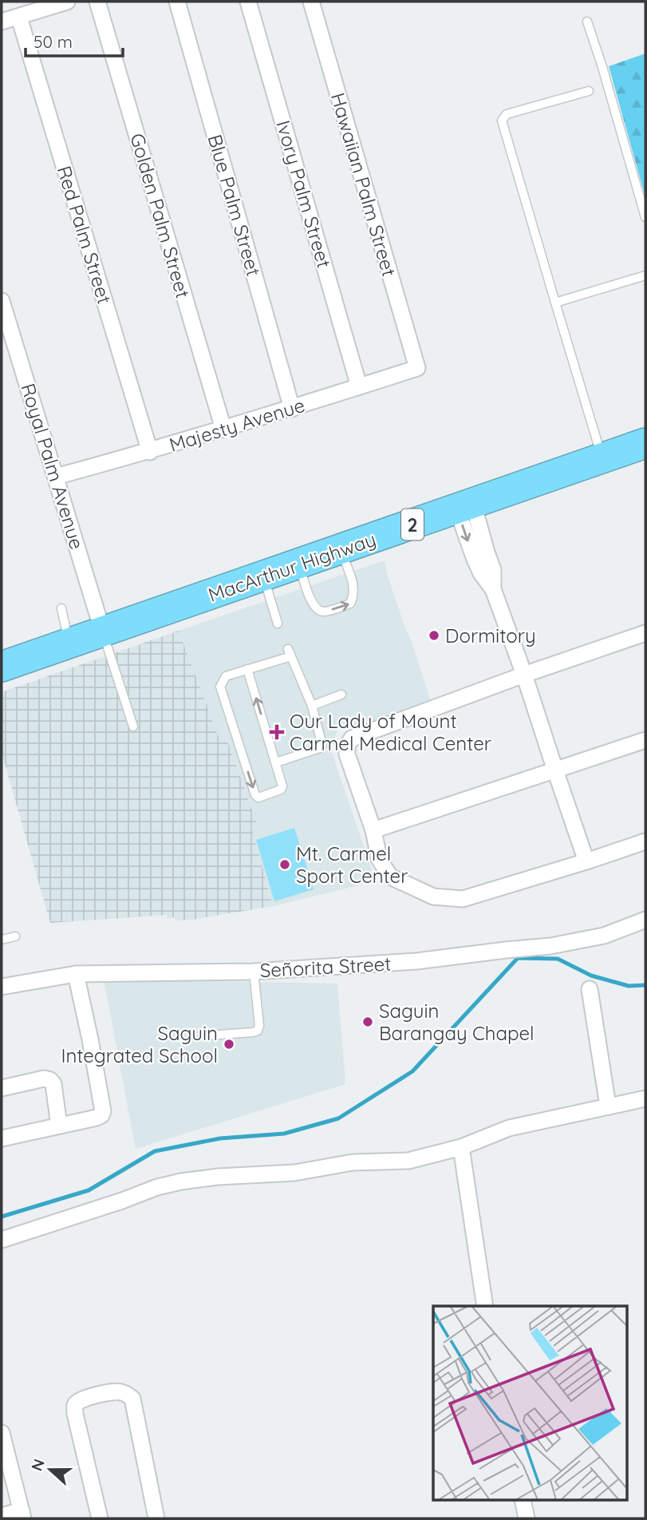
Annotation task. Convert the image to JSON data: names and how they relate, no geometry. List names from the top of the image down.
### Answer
{
  "streets": {
    "highway": ["2", "MacArthur Highway"],
    "street": [
      "Hawaiian Palm Street",
      "Ivory Palm Street",
      "Blue Palm Street",
      "Golden Palm Street",
      "Red Palm Street",
      "Majesty Avenue",
      "Royal Palm Avenue",
      "Señorita Street"
    ]
  },
  "crossings": [
    ["Hawaiian Palm Street", "Majesty Avenue"],
    ["Ivory Palm Street", "Majesty Avenue"],
    ["Blue Palm Street", "Majesty Avenue"],
    ["Golden Palm Street", "Majesty Avenue"],
    ["Red Palm Street", "Majesty Avenue"],
    ["Majesty Avenue", "Royal Palm Avenue"],
    ["Royal Palm Avenue", "MacArthur Highway"]
  ],
  "places": {
    "other": [
      "Dormitory",
      "Mt. Carmel Sport Center",
      "Saguin Barangay Chapel",
      "Saguin Integrated School"
    ],
    "health": ["Our Lady of Mount Carmel Medical Center"]
  },
  "scale_bar": "50 m",
  "north": "left"
}
